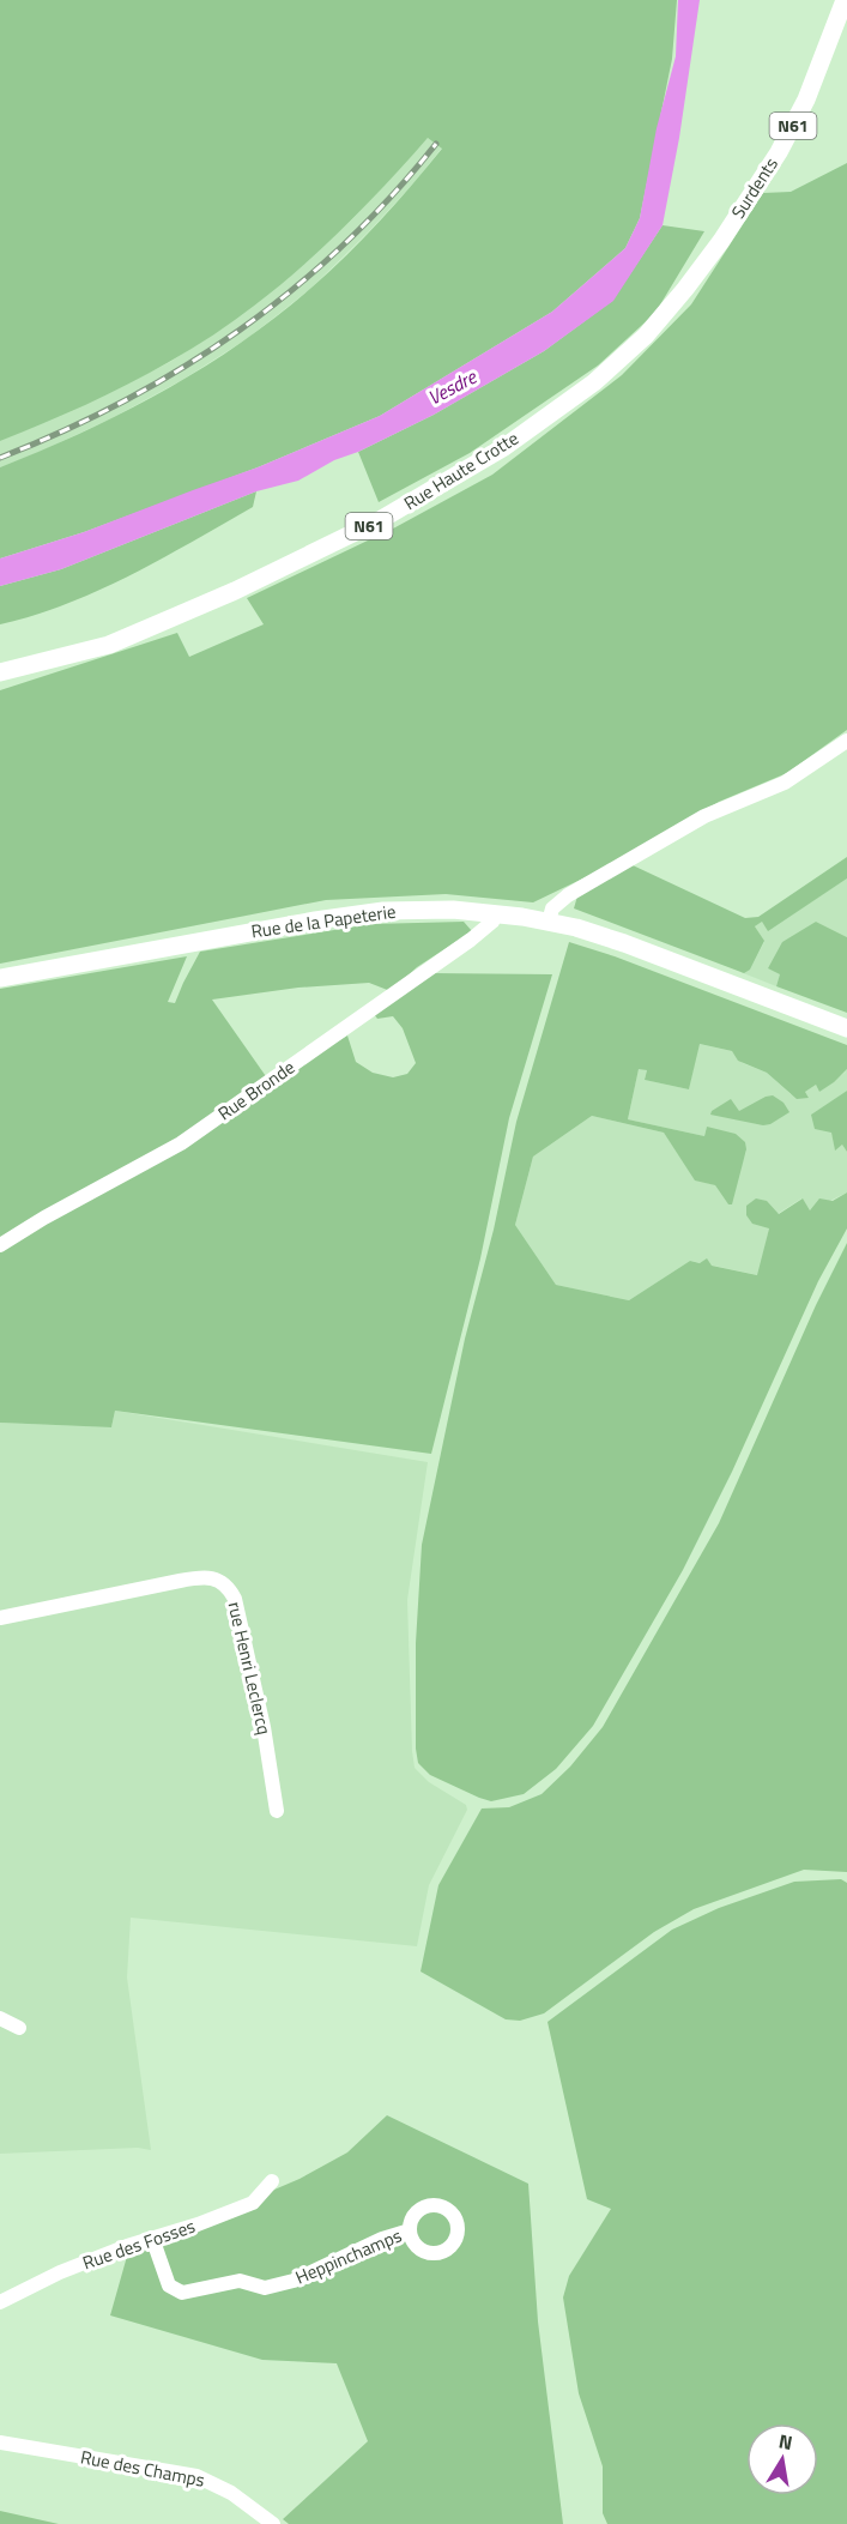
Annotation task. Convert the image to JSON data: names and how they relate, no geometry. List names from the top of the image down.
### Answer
{
  "streets": {
    "main road": [
      "N61",
      "Surdents",
      "Rue Haute Crotte",
      "Rue de la Papeterie"
    ],
    "street": [
      "Rue Bronde",
      "rue Henri Leclercq",
      "Rue des Fosses",
      "Heppinchamps",
      "Rue des Champs"
    ]
  },
  "crossings": [
    ["Surdents", "Rue Haute Crotte"],
    ["Rue de la Papeterie", "Rue Bronde"],
    ["Rue des Fosses", "Heppinchamps"]
  ],
  "water": ["Vesdre"],
  "north": "top"
}
